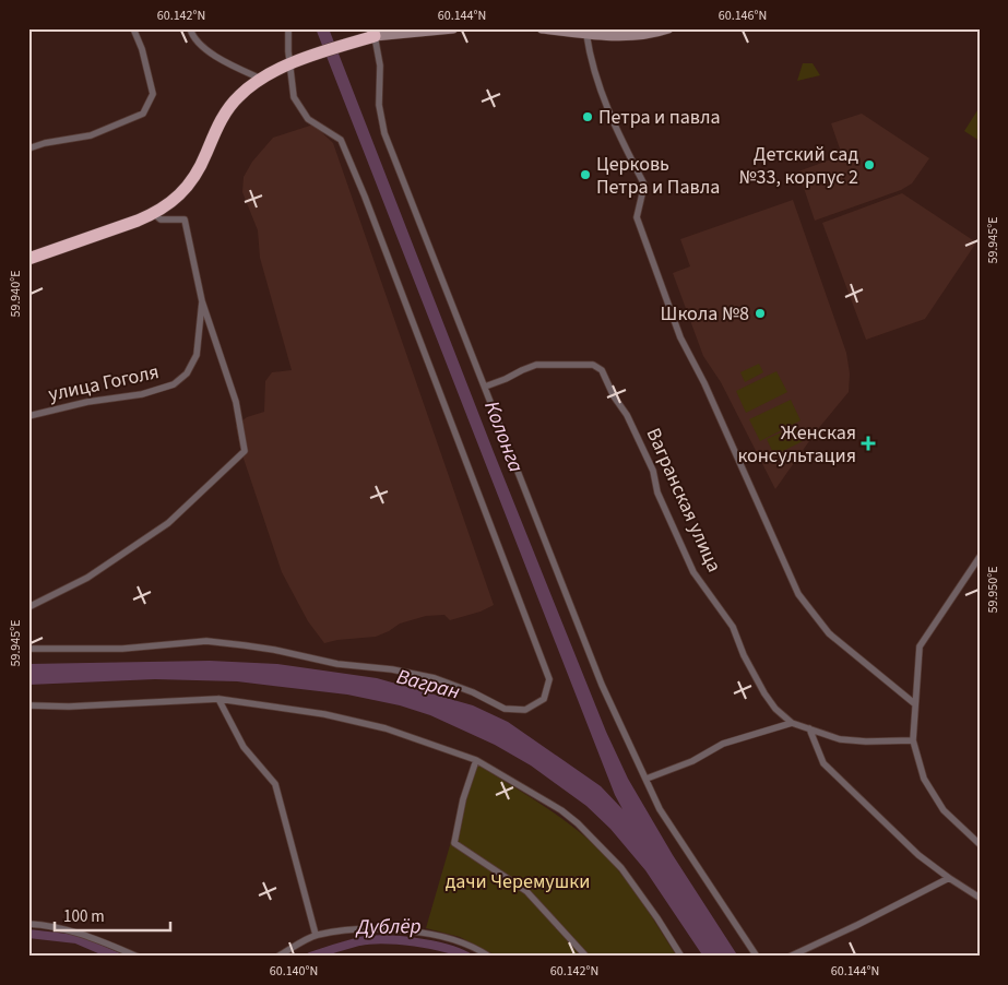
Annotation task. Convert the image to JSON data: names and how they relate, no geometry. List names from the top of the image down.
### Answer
{
  "streets": {
    "street": ["улица Гоголя", "Вагранская улица"]
  },
  "water": ["Колонга", "Вагран", "Дублёр"],
  "parks": ["дачи Черемушки"],
  "places": {
    "other": [
      "Петра и павла",
      "Детский сад №33, корпус 2",
      "Церковь Петра и Павла",
      "Школа №8"
    ],
    "health": ["Женская консультация"]
  },
  "scale_bar": "100 m",
  "coordinates": [
    "60.142°N",
    "60.144°N",
    "60.146°N",
    "59.945°E",
    "59.940°E",
    "59.950°E",
    "60.140°N"
  ]
}
